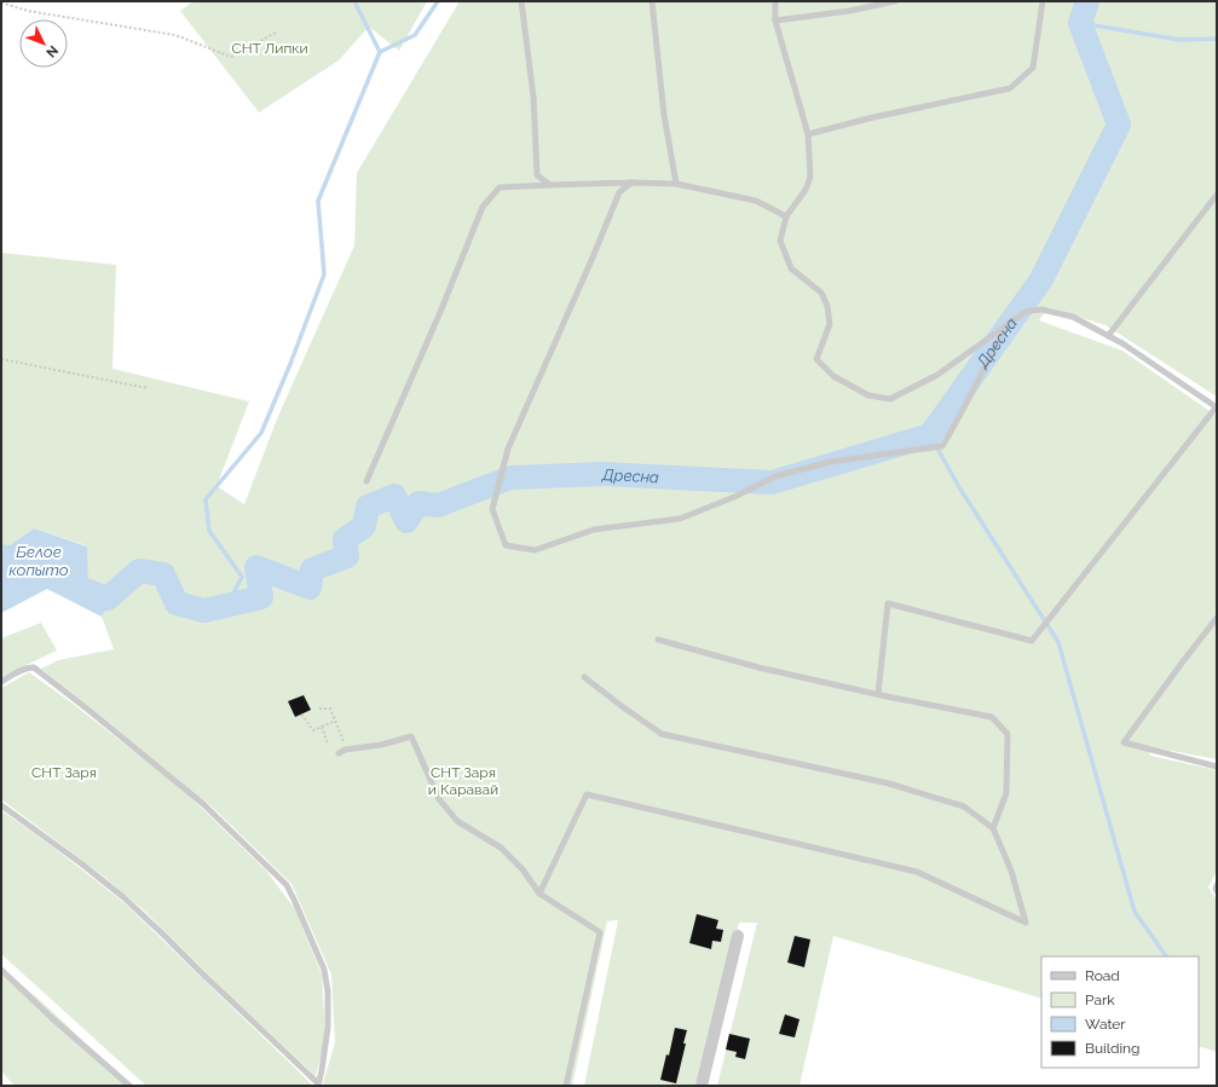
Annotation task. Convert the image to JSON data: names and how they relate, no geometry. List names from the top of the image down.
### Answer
{
  "water": ["Дресна", "Белое копыто"],
  "parks": ["СНТ Липки", "СНТ Заря", "СНТ Заря и Каравай"],
  "legend": [
    "Road",
    "Park",
    "Water",
    "Building"
  ],
  "north": "bottom right"
}
